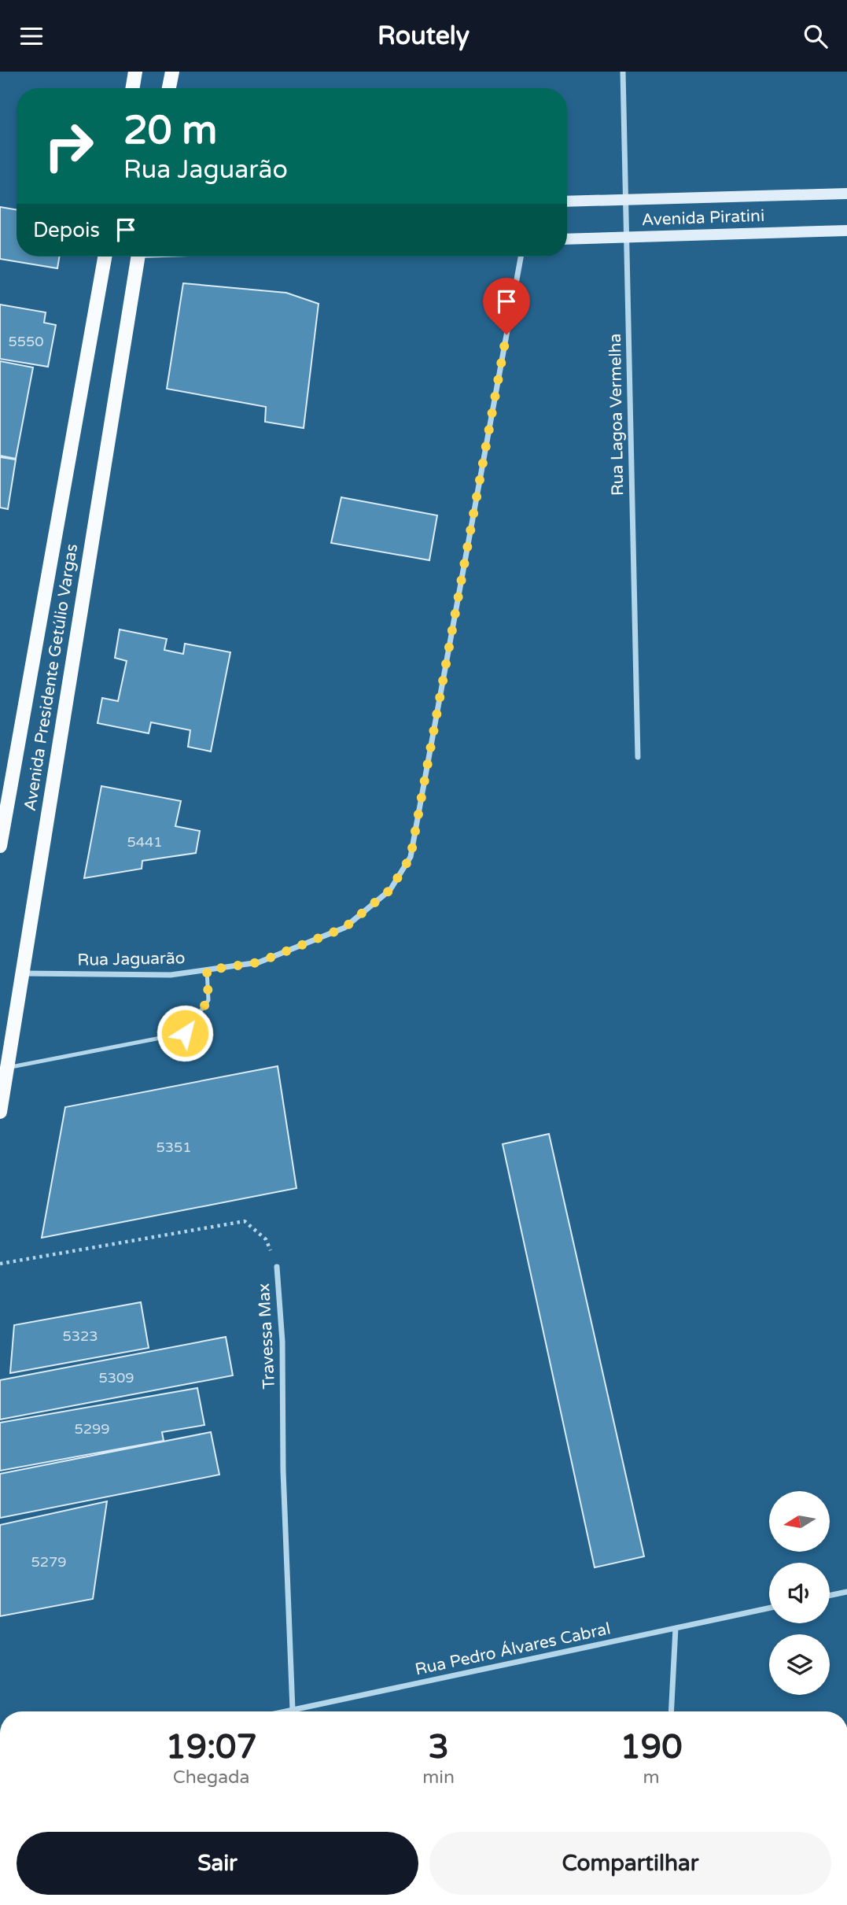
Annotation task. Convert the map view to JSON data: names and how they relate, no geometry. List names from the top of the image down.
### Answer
{
  "streets": {
    "main road": ["Avenida Piratini", "Avenida Presidente Getúlio Vargas"],
    "street": [
      "Rua Lagoa Vermelha",
      "Rua Jaguarão",
      "Travessa Max",
      "Rua Pedro Álvares Cabral"
    ]
  },
  "crossings": [
    ["Avenida Piratini", "Rua Lagoa Vermelha"],
    ["Avenida Presidente Getúlio Vargas", "Rua Jaguarão"],
    ["Travessa Max", "Rua Pedro Álvares Cabral"]
  ],
  "house_numbers": [
    "5550",
    "5441",
    "5351",
    "5323",
    "5309",
    "5299",
    "5279"
  ],
  "north": "left",
  "page": {
    "header": "Routely",
    "turn": ["20 m", "Rua Jaguarão"],
    "then": "Depois",
    "eta": [
      "19:07",
      "Chegada",
      "3",
      "min",
      "190",
      "m"
    ],
    "buttons": ["Sair", "Compartilhar"]
  }
}
